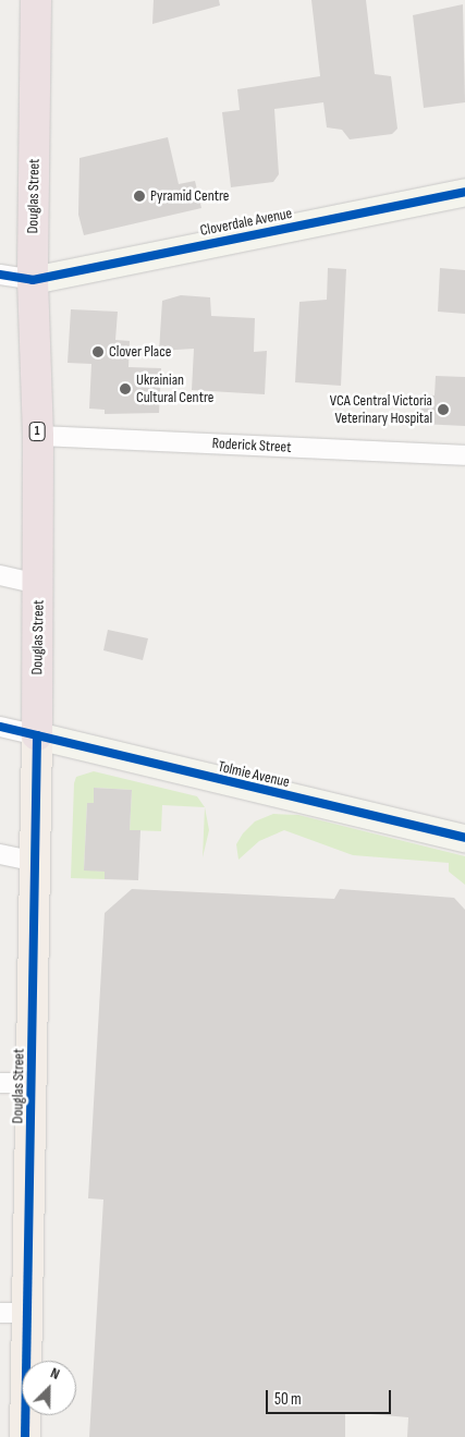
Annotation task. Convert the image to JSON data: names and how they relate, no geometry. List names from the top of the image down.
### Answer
{
  "streets": {
    "highway": ["Douglas Street", "1"],
    "main road": ["Cloverdale Avenue", "Tolmie Avenue"],
    "street": ["Roderick Street"]
  },
  "crossings": [
    ["Douglas Street", "Cloverdale Avenue"],
    ["Douglas Street", "Roderick Street"],
    ["Douglas Street", "Tolmie Avenue"]
  ],
  "places": [
    "Pyramid Centre",
    "Clover Place",
    "Ukrainian Cultural Centre",
    "VCA Central Victoria Veterinary Hospital"
  ],
  "scale_bar": "50 m",
  "north": "top right"
}
